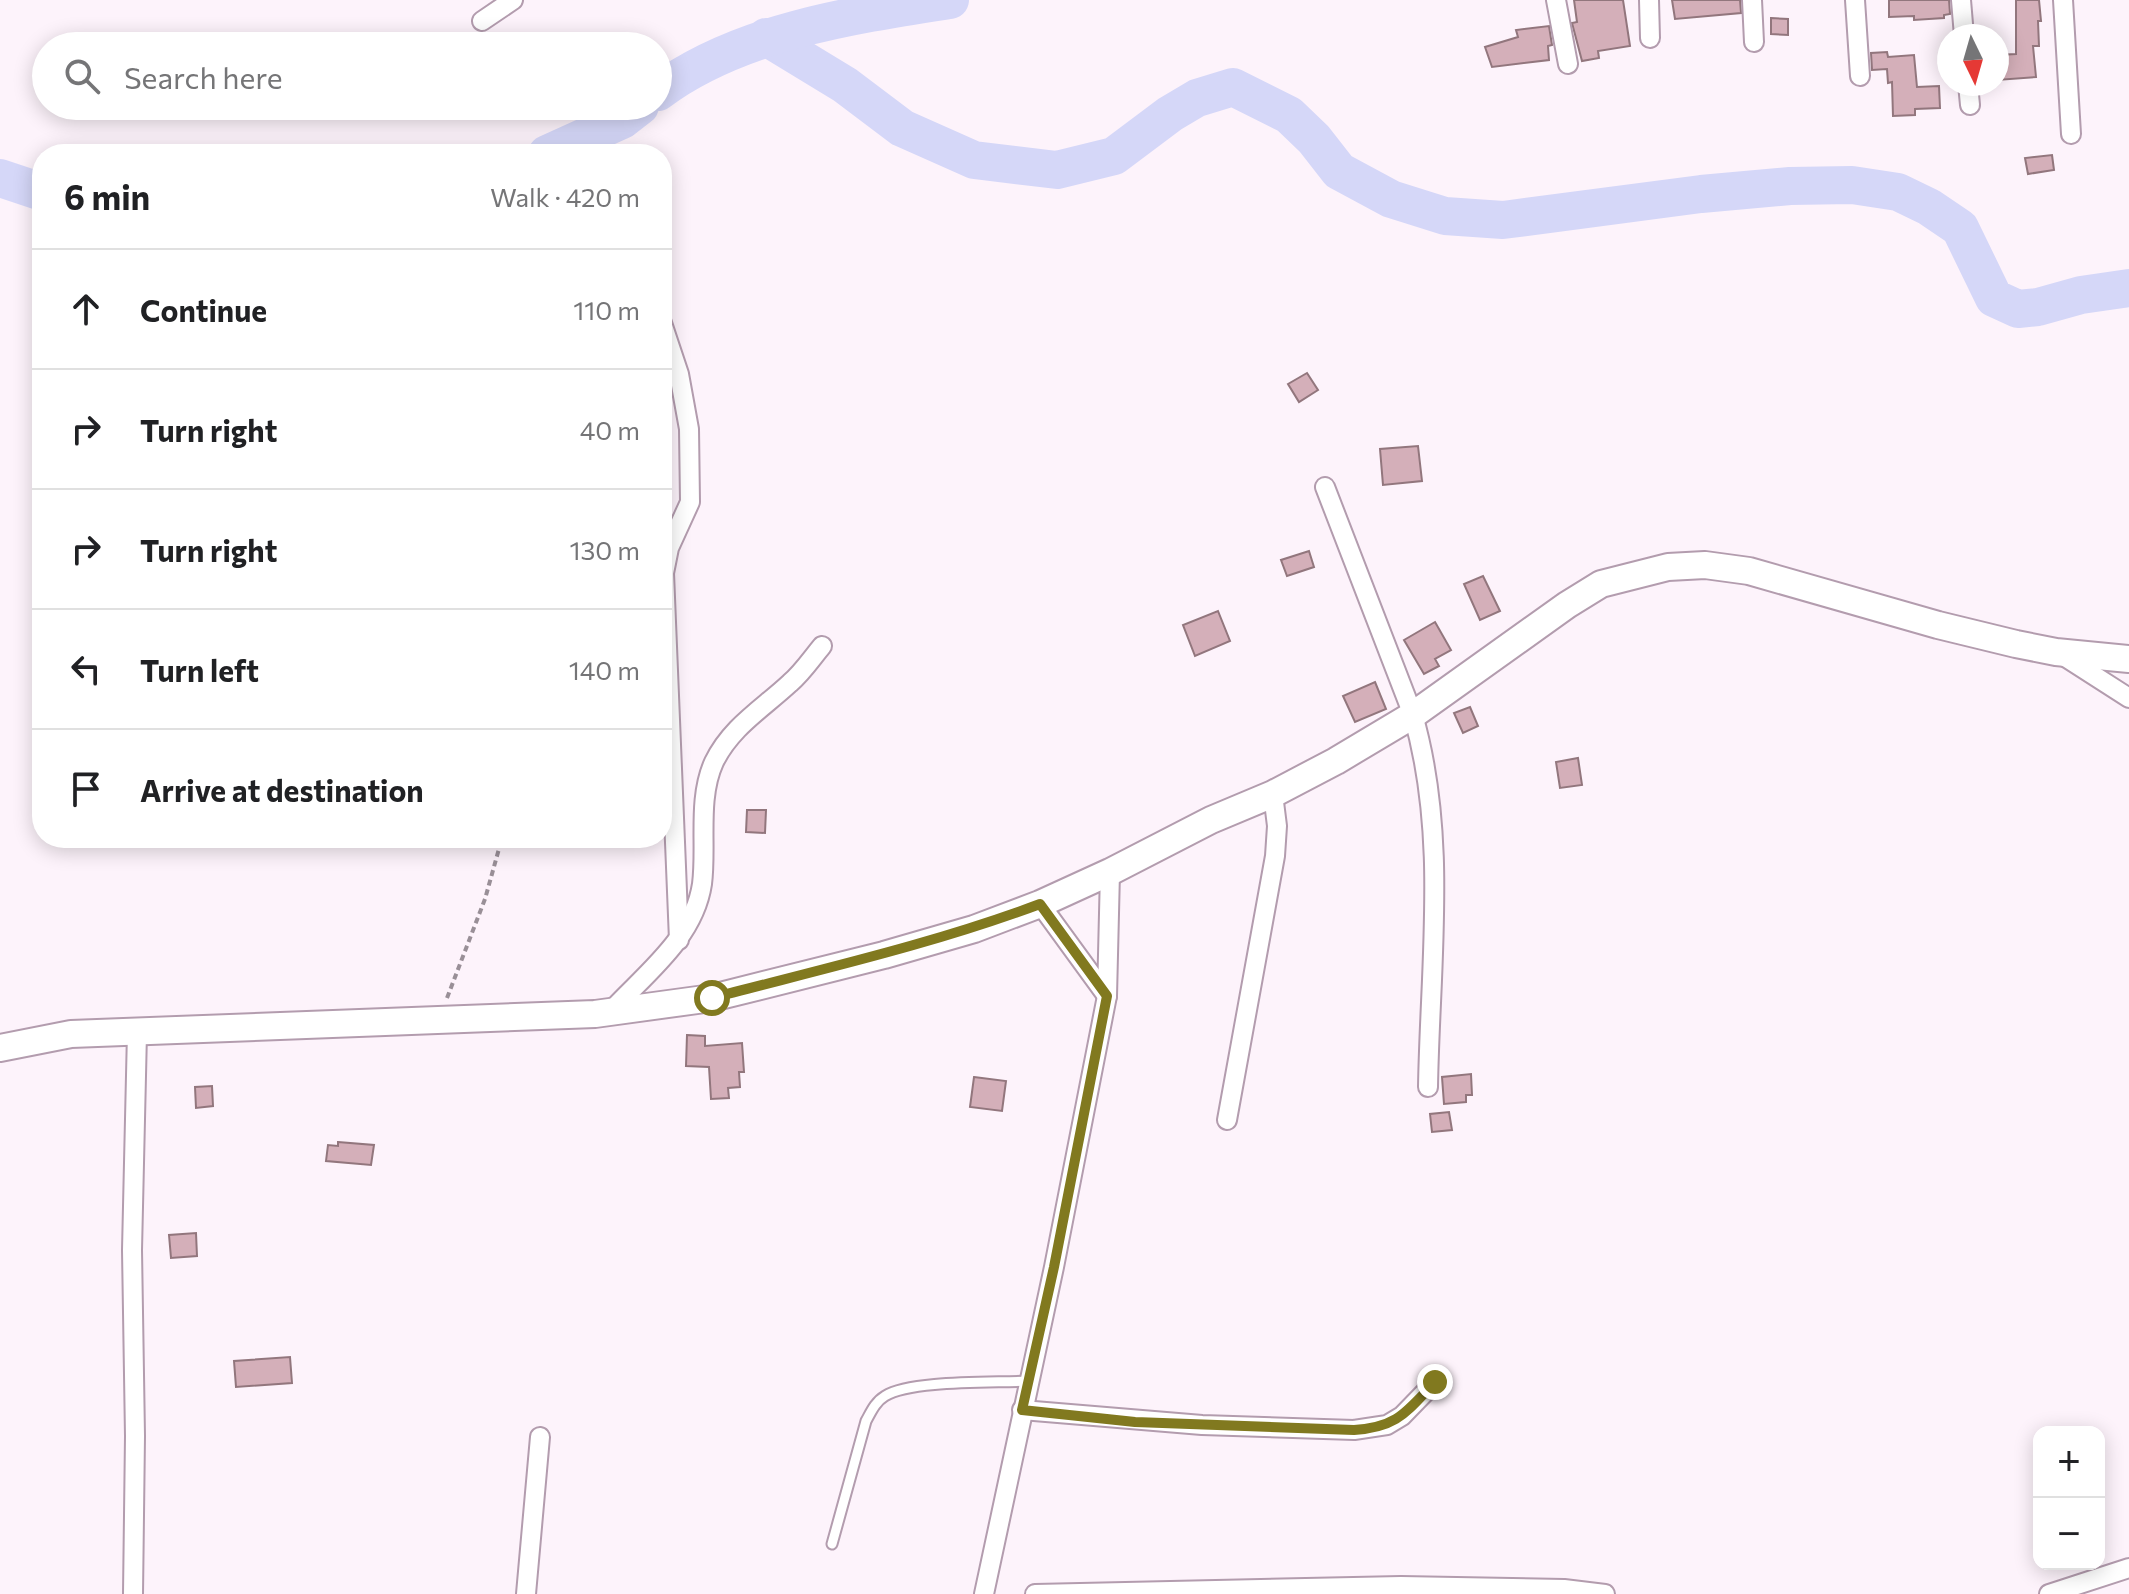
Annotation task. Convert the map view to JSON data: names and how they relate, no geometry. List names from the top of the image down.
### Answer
{
  "north": "bottom",
  "page": {
    "search": "Search here",
    "heading": ["6 min", "Walk · 420 m"],
    "list": [
      ["Continue", "110 m"],
      ["Turn right", "40 m"],
      ["Turn right", "130 m"],
      ["Turn left", "140 m"],
      "Arrive at destination"
    ],
    "map_buttons": ["+", "−"]
  }
}
